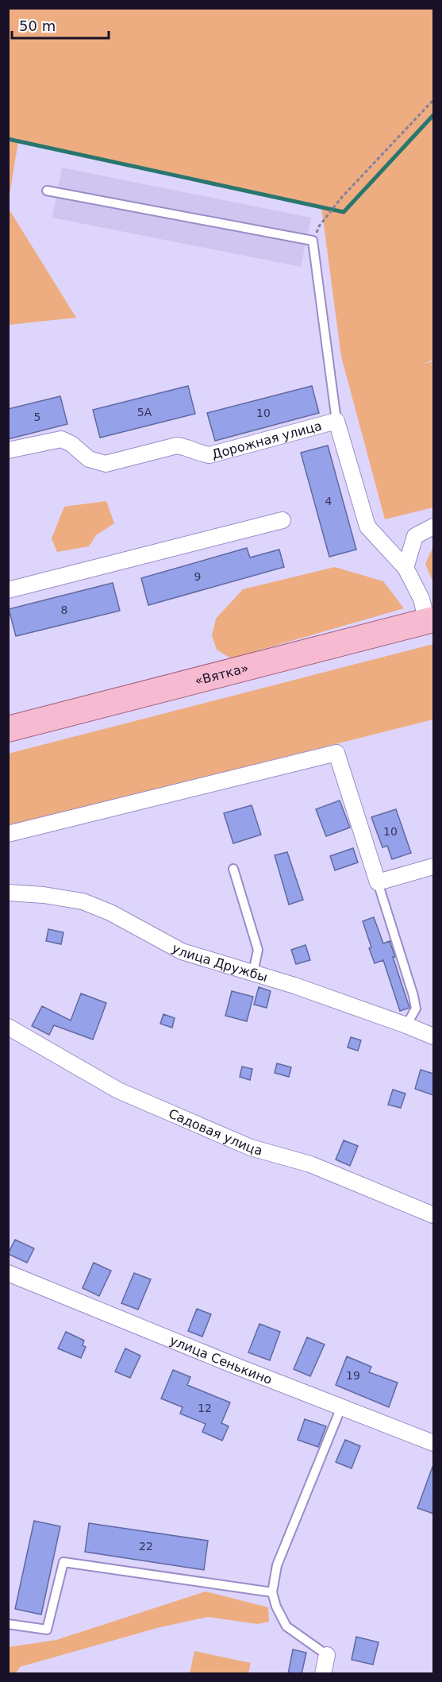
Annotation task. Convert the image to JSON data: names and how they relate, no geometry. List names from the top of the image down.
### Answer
{
  "streets": {
    "main road": ["«Вятка»"],
    "street": [
      "Дорожная улица",
      "улица Дружбы",
      "Садовая улица",
      "улица Сенькино"
    ]
  },
  "house_numbers": [
    "5А",
    "10",
    "5",
    "4",
    "9",
    "8",
    "10",
    "19",
    "12",
    "22"
  ],
  "scale_bar": "50 m"
}
